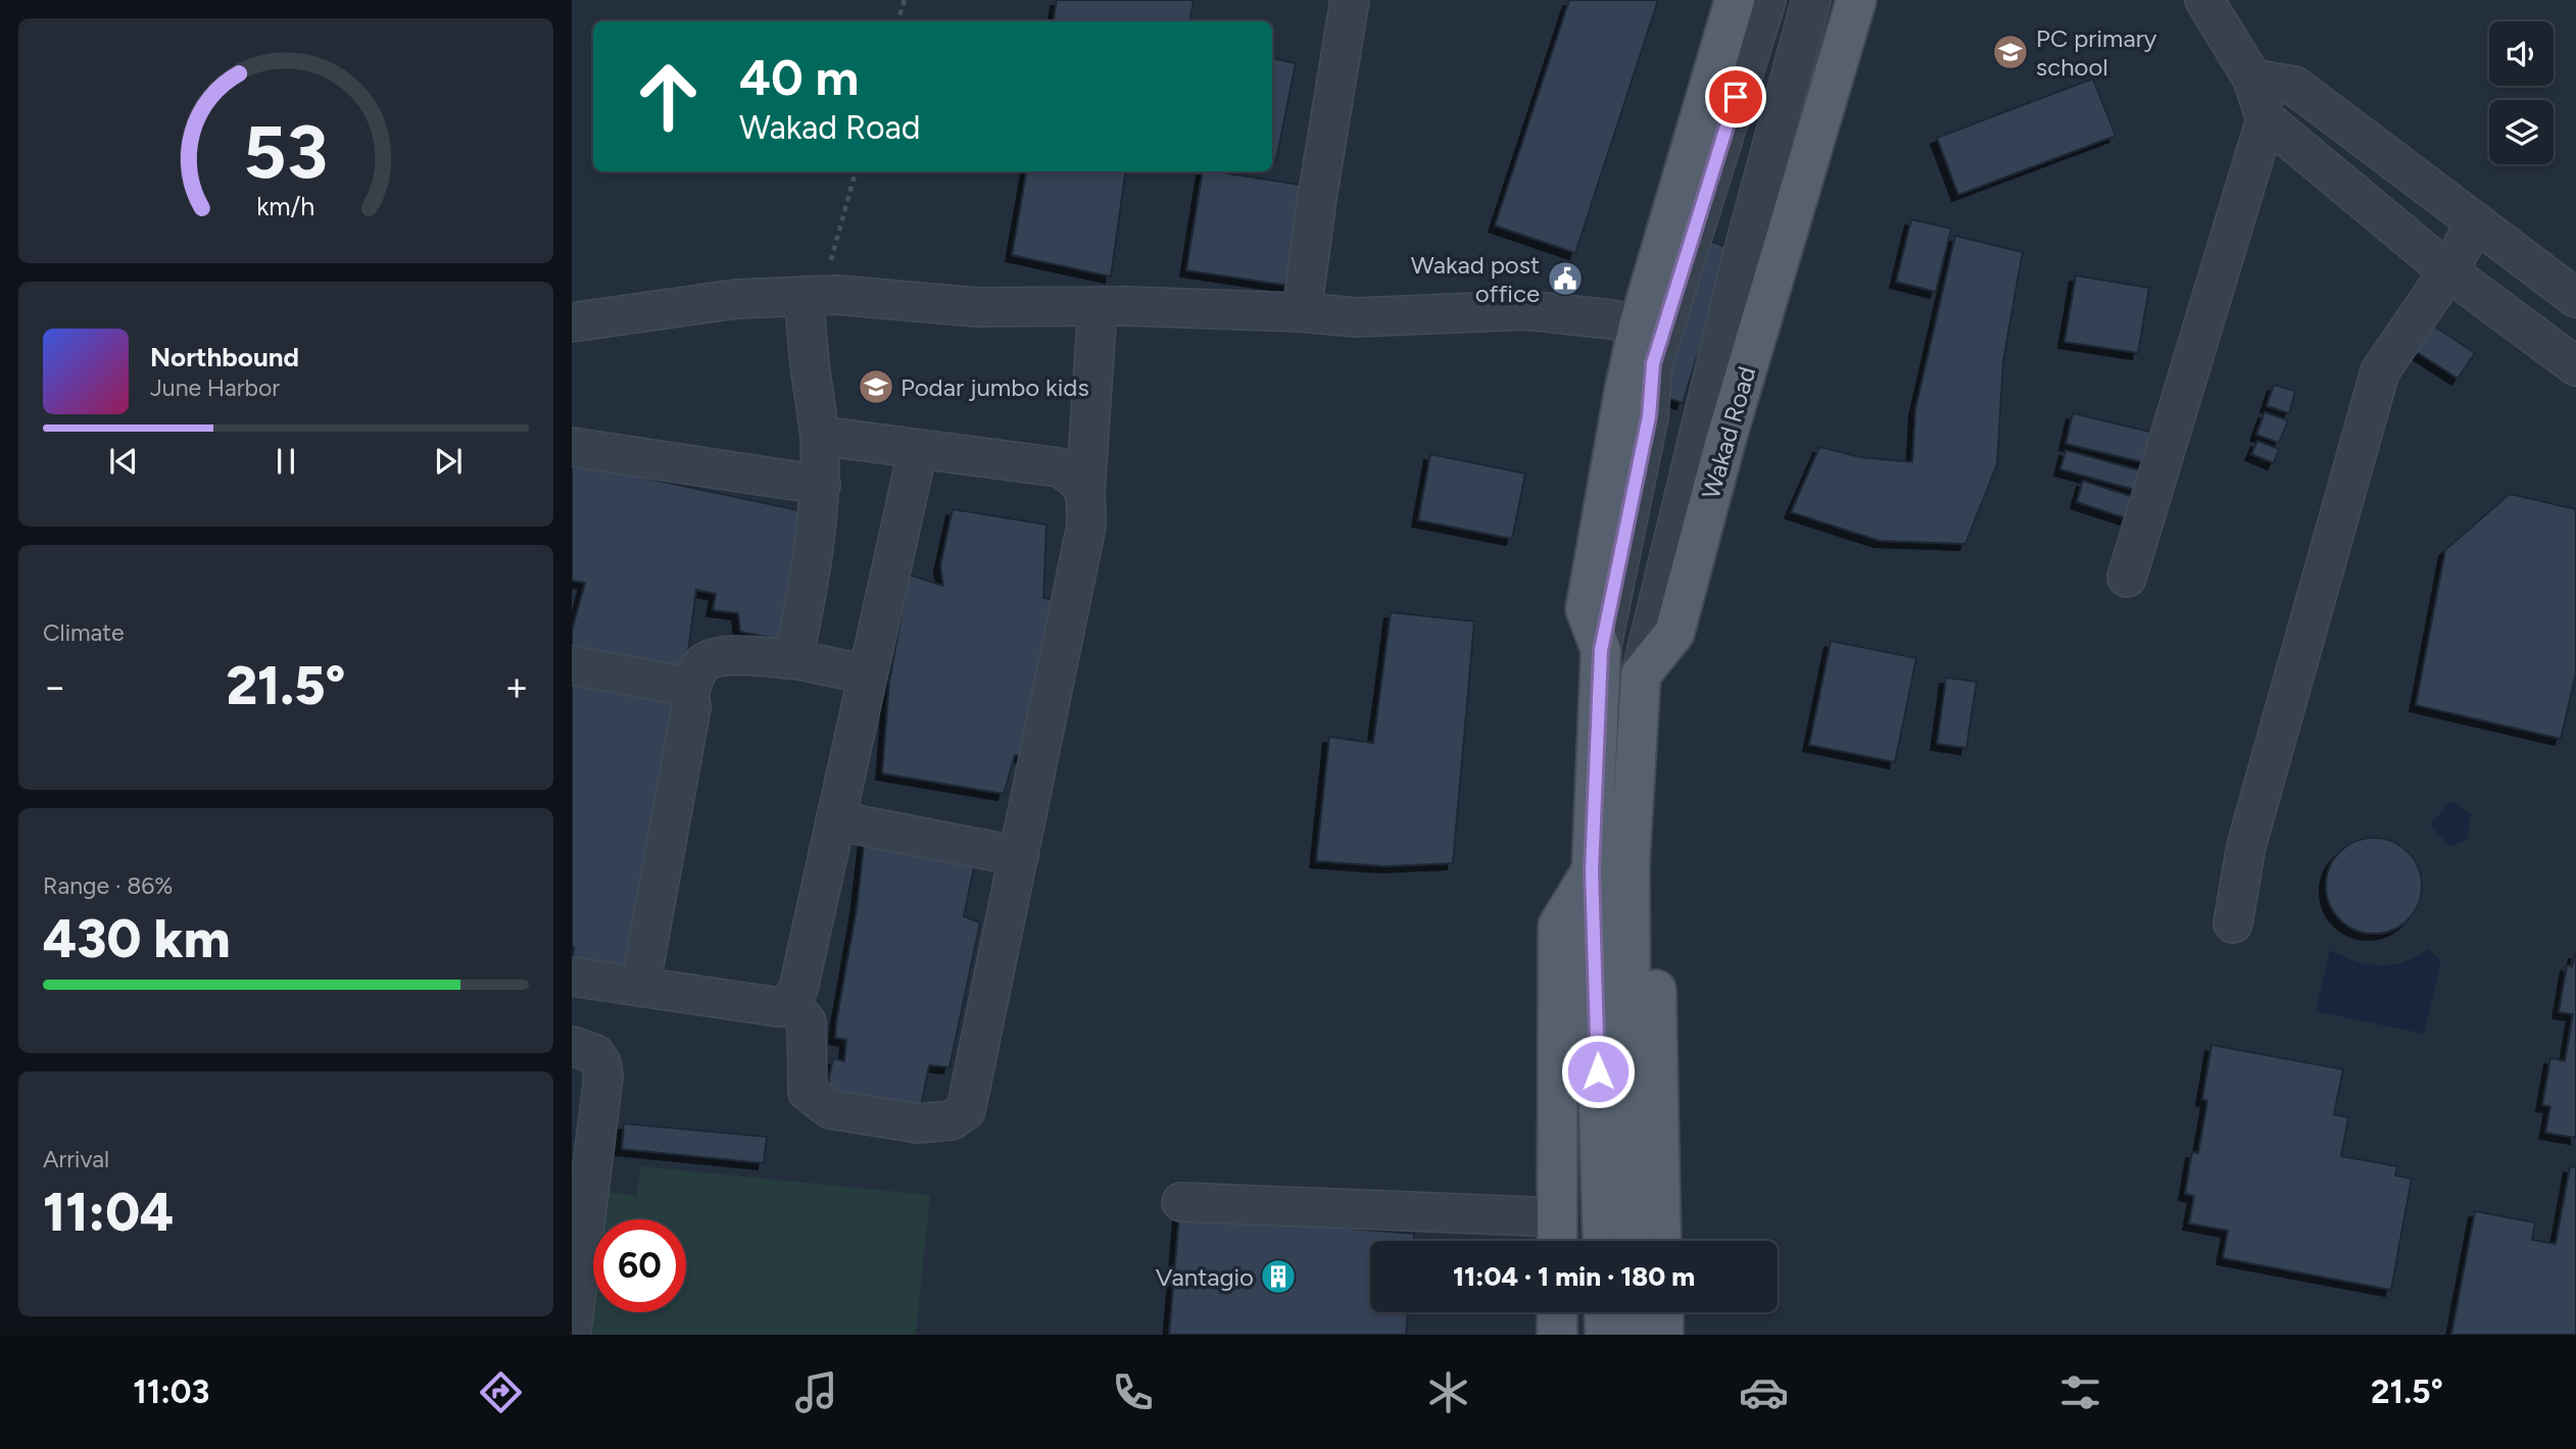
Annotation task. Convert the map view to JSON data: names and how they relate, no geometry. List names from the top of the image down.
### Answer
{
  "streets": {
    "main road": ["Wakad Road"]
  },
  "places": {
    "school or university": ["PC primary school", "Podar jumbo kids"],
    "public building": ["Wakad post office"],
    "building": ["Vantagio"]
  },
  "page": {
    "turn": ["40 m", "Wakad Road"],
    "song": ["Northbound", "June Harbor"],
    "tile": [
      "Climate",
      ["Range · 86%", "430 km"],
      ["Arrival", "11:04"]
    ],
    "heat": ["−", "21.5°", "+"],
    "limit": "60",
    "trip": "11:04 · 1 min · 180 m",
    "tabs": ["11:03", "21.5°"],
    "gauge": ["53", "km/h"]
  }
}
